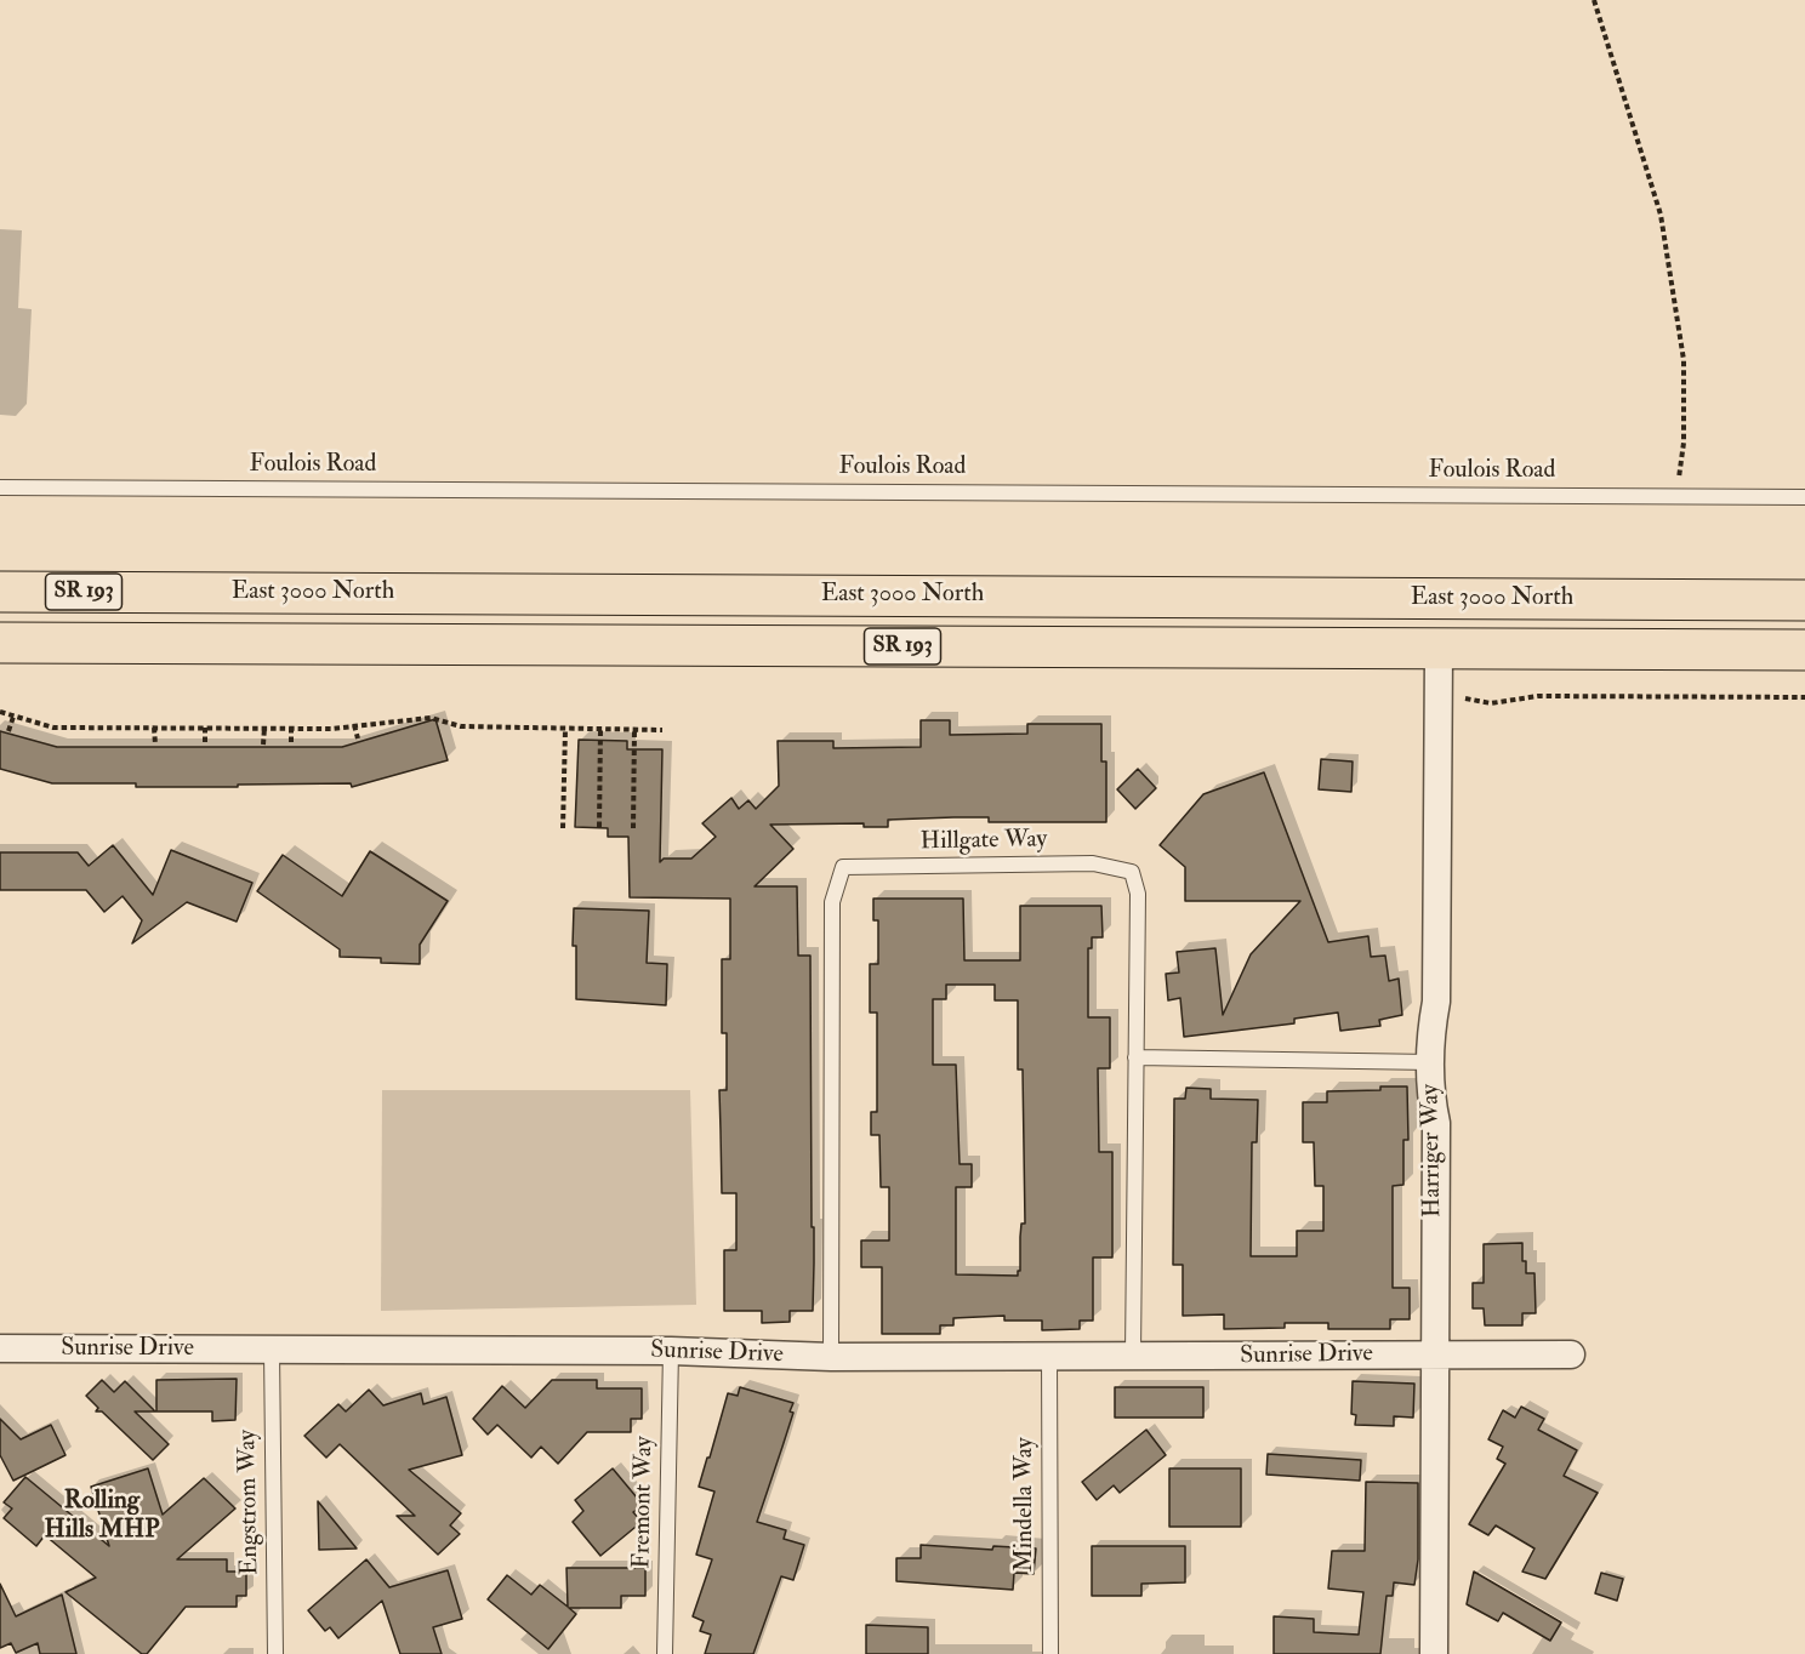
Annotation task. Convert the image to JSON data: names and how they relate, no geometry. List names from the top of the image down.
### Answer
{
  "streets": {
    "main road": ["SR 193", "East 3000 North"],
    "street": ["Harriger Way", "Sunrise Drive"],
    "lane": [
      "Foulois Road",
      "Hillgate Way",
      "Engstrom Way",
      "Fremont Way",
      "Mindella Way"
    ]
  },
  "crossings": [
    ["East 3000 North", "Harriger Way"],
    ["Hillgate Way", "Sunrise Drive"],
    ["Harriger Way", "Sunrise Drive"],
    ["Sunrise Drive", "Engstrom Way"],
    ["Sunrise Drive", "Fremont Way"],
    ["Sunrise Drive", "Mindella Way"]
  ],
  "districts": ["Rolling Hills MHP"]
}
